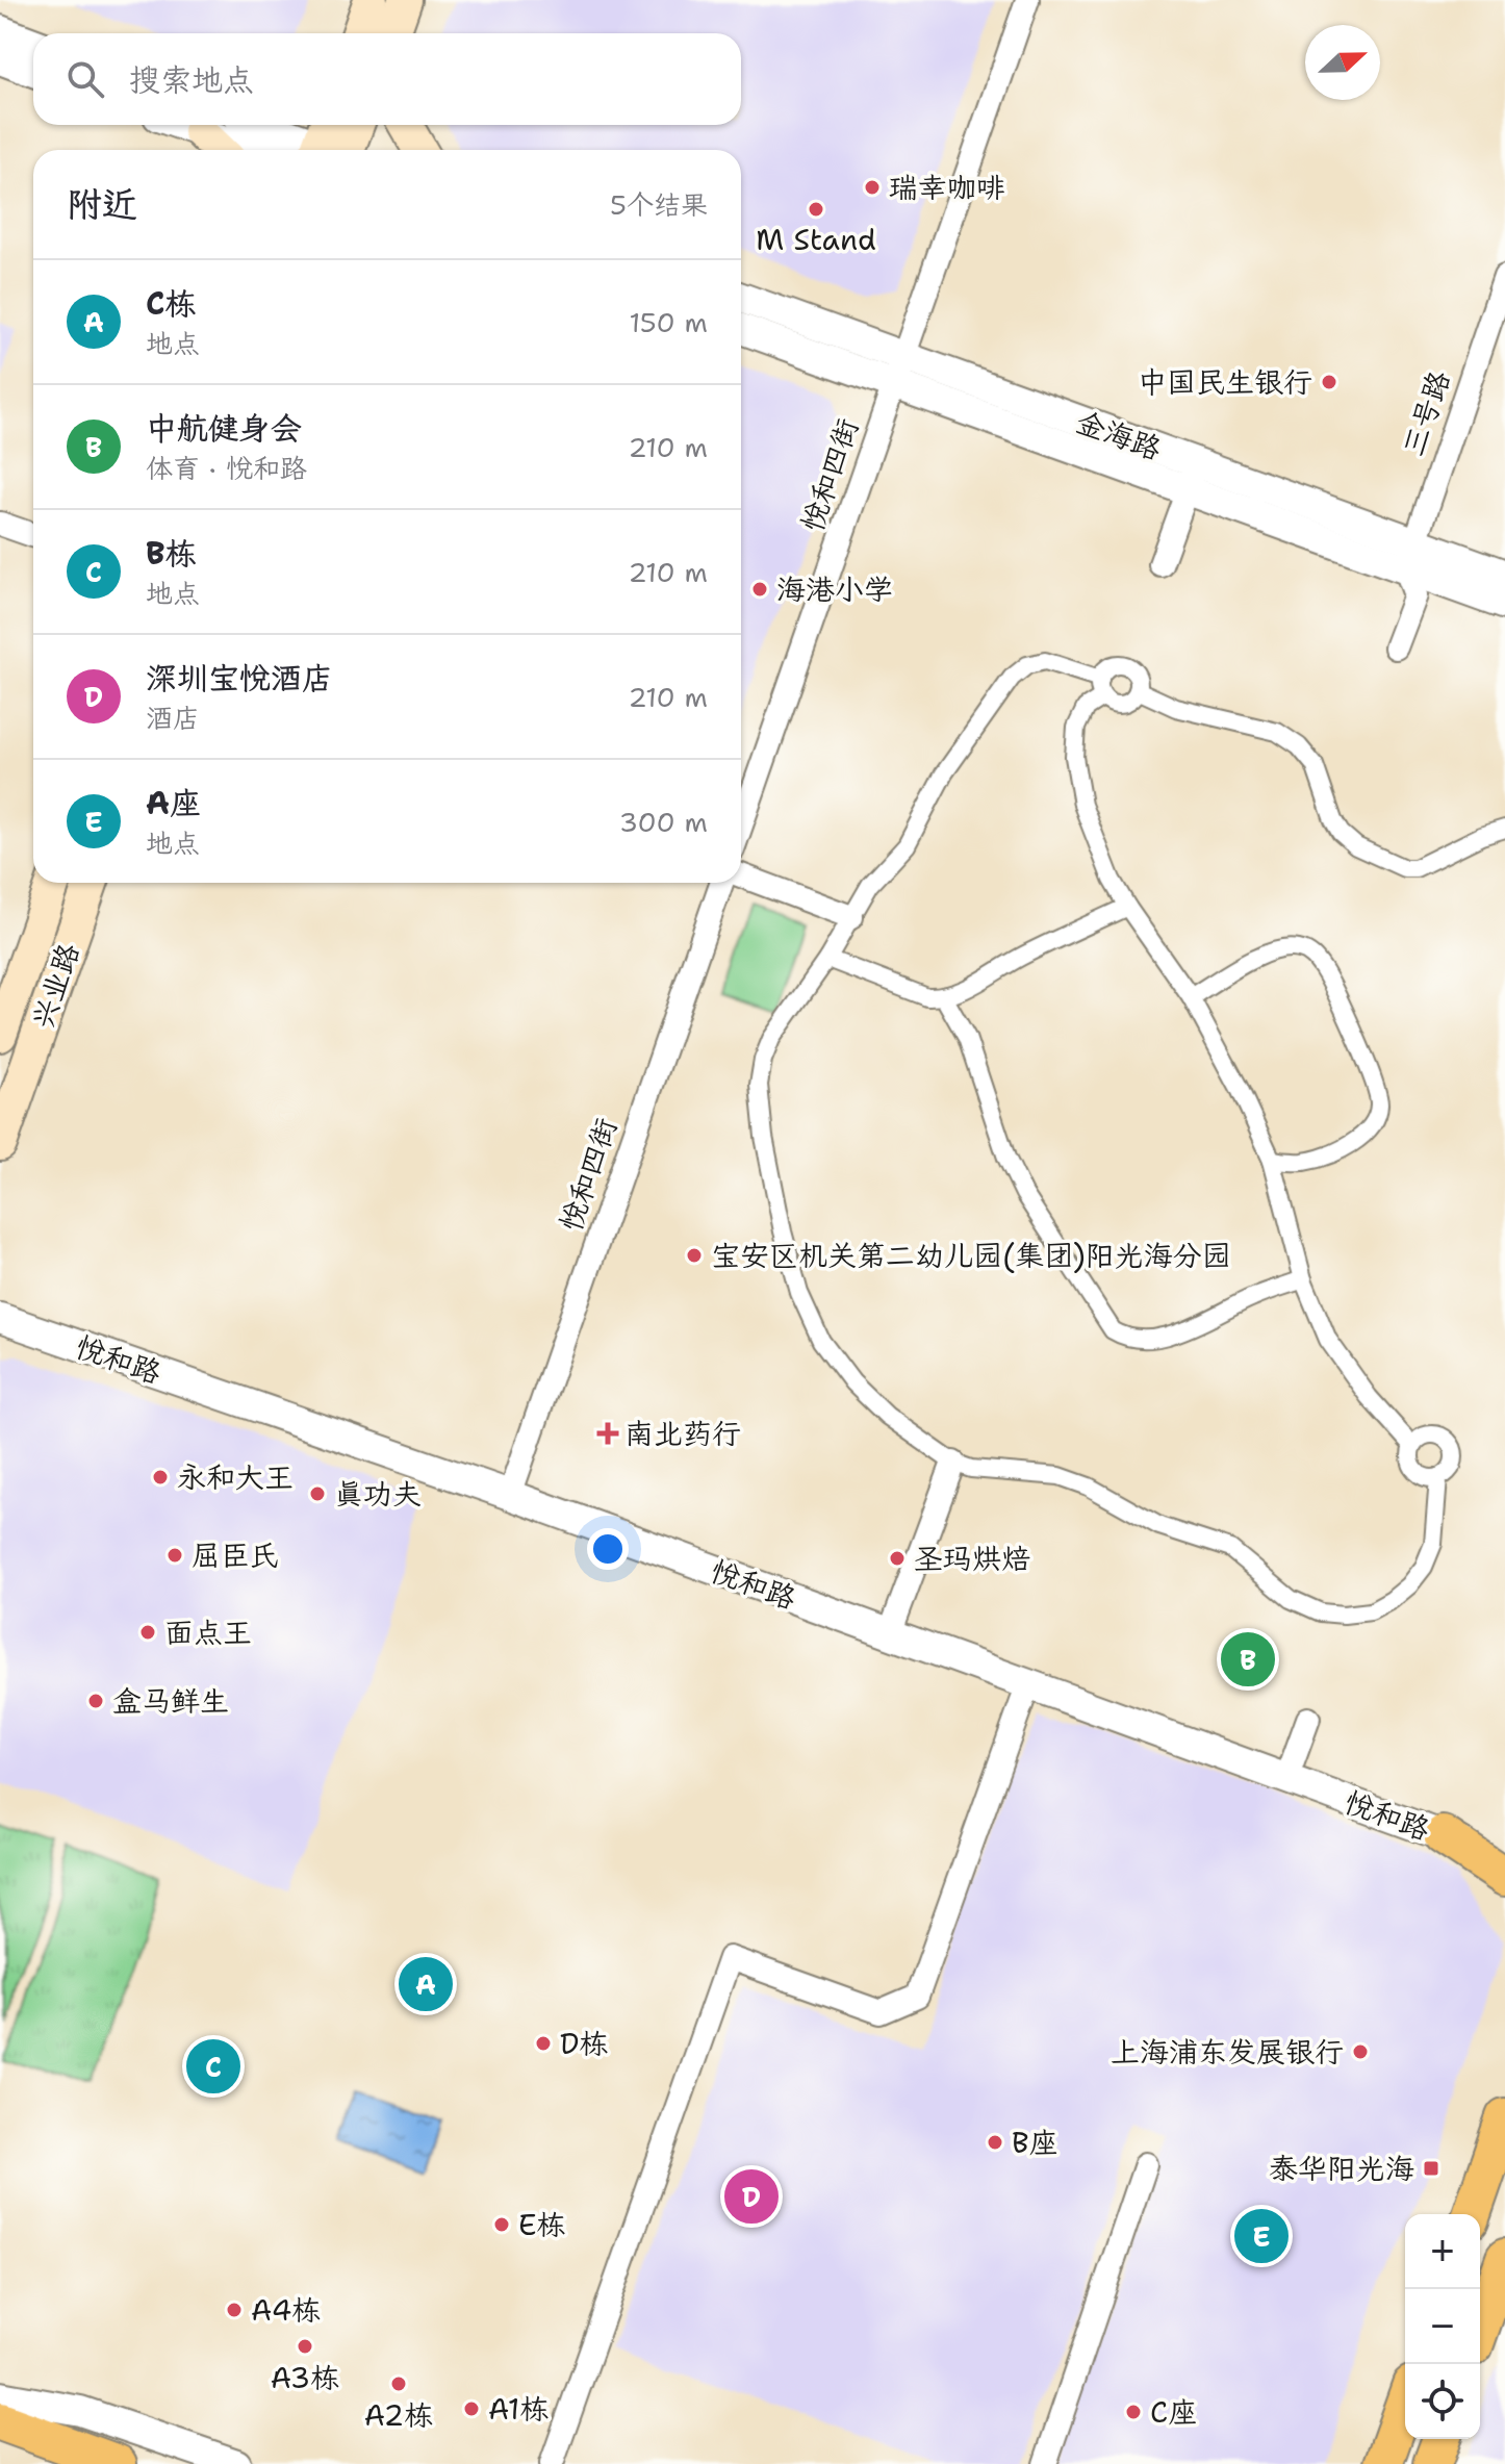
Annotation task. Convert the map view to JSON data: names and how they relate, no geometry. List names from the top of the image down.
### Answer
{
  "streets": {
    "main road": ["兴业路"],
    "street": [
      "三号路",
      "金海路",
      "悦和四街",
      "悦和路"
    ]
  },
  "crossings": [
    ["三号路", "金海路"],
    ["金海路", "悦和四街"],
    ["悦和四街", "悦和路"]
  ],
  "places": {
    "other": [
      "瑞幸咖啡",
      "M Stand",
      "中国民生银行",
      "海港小学",
      "宝安区机关第二幼儿园(集团)阳光海分园",
      "永和大王",
      "真功夫",
      "屈臣氏",
      "圣玛烘焙",
      "面点王",
      "盒马鲜生",
      "D栋",
      "上海浦东发展银行",
      "B座",
      "E栋",
      "A4栋",
      "A3栋",
      "A2栋",
      "A1栋",
      "C座"
    ],
    "health": ["南北药行"],
    "transit": ["泰华阳光海"]
  },
  "north": "right",
  "page": {
    "search": "搜索地点",
    "heading": ["附近", "5个结果"],
    "list": [
      {
        "mark": "A",
        "name": "C栋",
        "note": "地点",
        "value": "150 m"
      },
      {
        "mark": "B",
        "name": "中航健身会",
        "note": "体育 · 悦和路",
        "value": "210 m"
      },
      {
        "mark": "C",
        "name": "B栋",
        "note": "地点",
        "value": "210 m"
      },
      {
        "mark": "D",
        "name": "深圳宝悦酒店",
        "note": "酒店",
        "value": "210 m"
      },
      {
        "mark": "E",
        "name": "A座",
        "note": "地点",
        "value": "300 m"
      }
    ],
    "pins": [
      "B",
      "A",
      "C",
      "D",
      "E"
    ],
    "map_buttons": ["+", "−"]
  }
}
